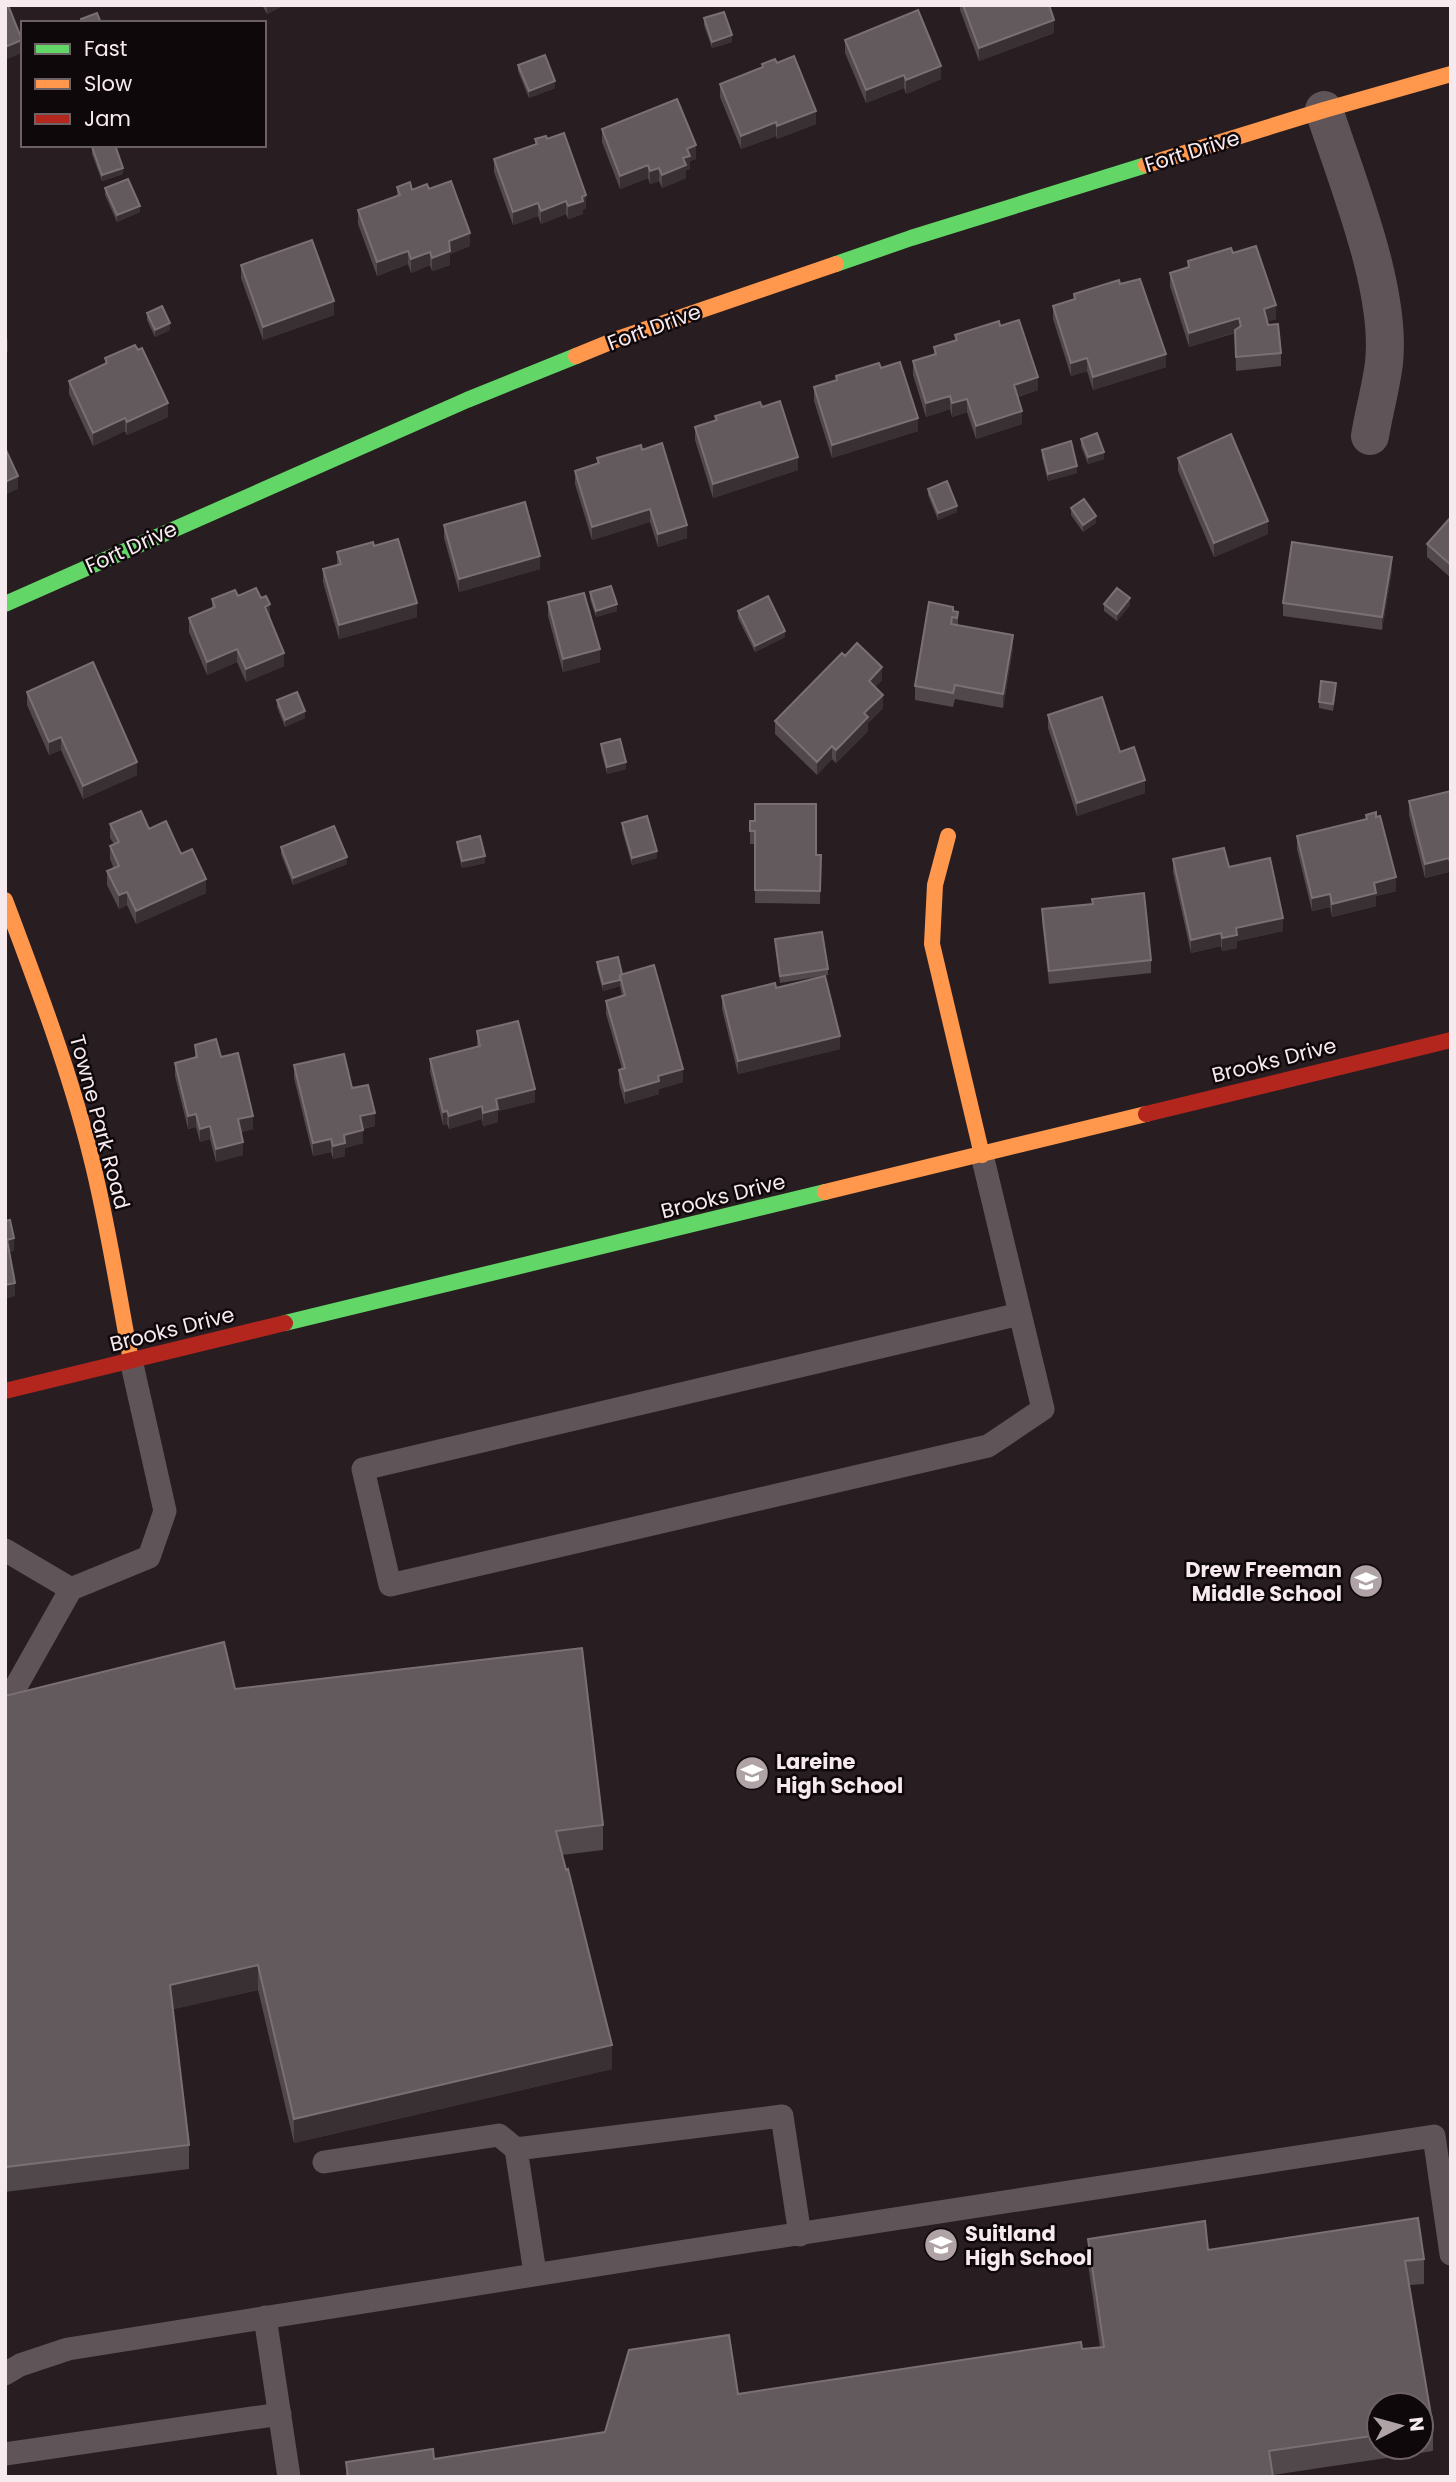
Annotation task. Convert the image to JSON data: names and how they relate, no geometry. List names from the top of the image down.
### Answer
{
  "streets": {
    "street": ["Fort Drive", "Brooks Drive", "Towne Park Road"]
  },
  "crossings": [
    ["Brooks Drive", "Towne Park Road"]
  ],
  "places": {
    "school or university": ["Drew Freeman Middle School", "Lareine High School", "Suitland High School"]
  },
  "legend": ["Fast", "Slow", "Jam"],
  "north": "right"
}
